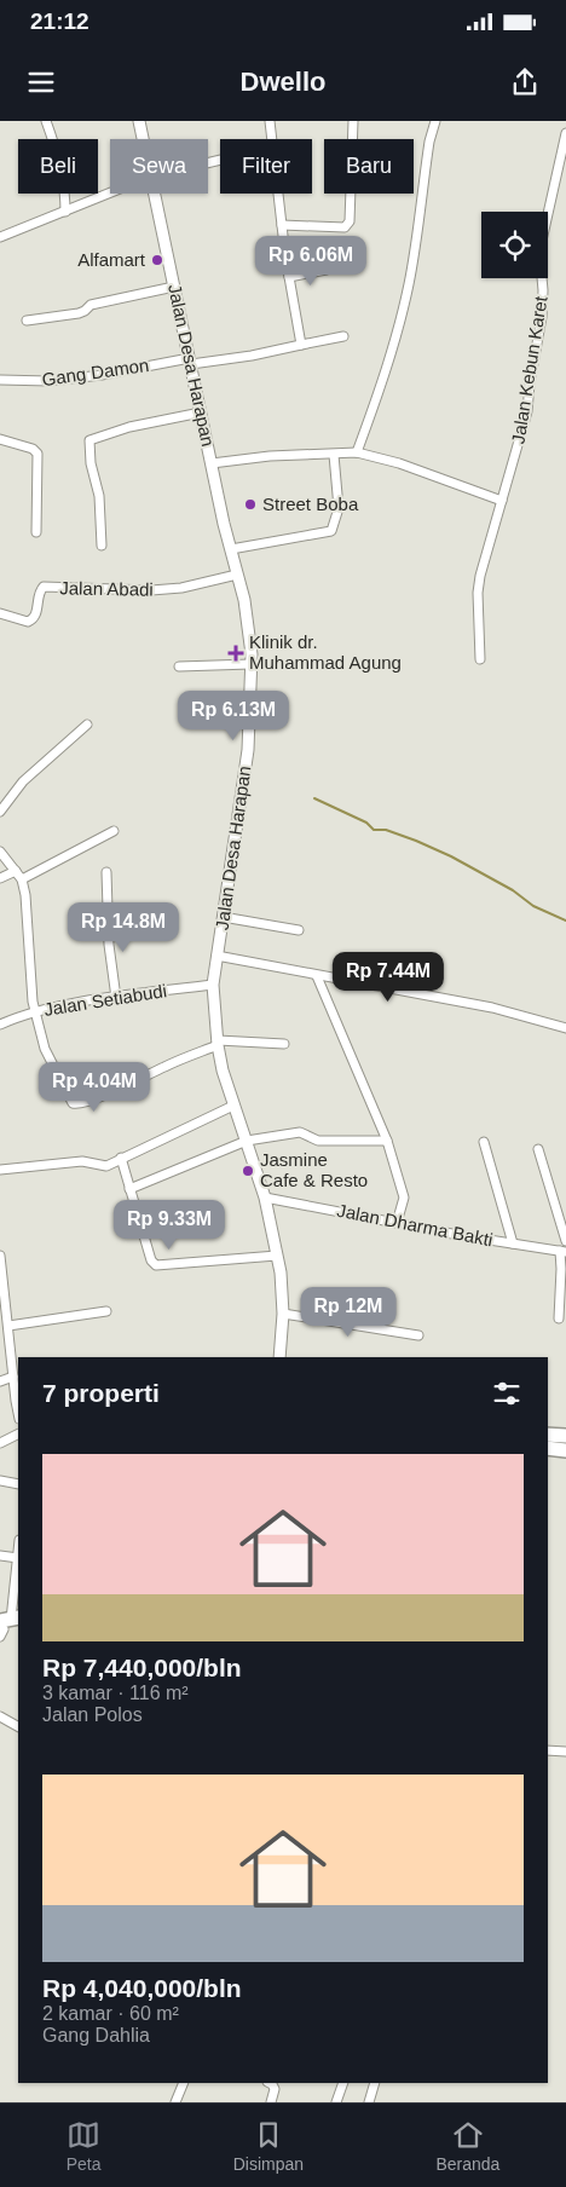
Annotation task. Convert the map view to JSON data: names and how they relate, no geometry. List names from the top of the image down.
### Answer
{
  "streets": {
    "street": [
      "Jalan Desa Harapan",
      "Jalan Kebun Karet",
      "Gang Damon",
      "Jalan Abadi",
      "Jalan Setiabudi",
      "Jalan Dharma Bakti"
    ]
  },
  "crossings": [
    ["Jalan Desa Harapan", "Gang Damon"],
    ["Jalan Desa Harapan", "Jalan Abadi"],
    ["Jalan Desa Harapan", "Jalan Setiabudi"],
    ["Jalan Desa Harapan", "Jalan Dharma Bakti"]
  ],
  "places": {
    "other": ["Alfamart", "Street Boba", "Jasmine Cafe & Resto"],
    "health": ["Klinik dr. Muhammad Agung"]
  },
  "page": {
    "status": "21:12",
    "header": "Dwello",
    "chip": [
      "Beli",
      "Sewa",
      "Filter",
      "Baru"
    ],
    "price": [
      "Rp 6.06M",
      "Rp 6.13M",
      "Rp 14.8M",
      "Rp 7.44M",
      "Rp 4.04M",
      "Rp 9.33M",
      "Rp 12M"
    ],
    "heading": "7 properti",
    "list": [
      {
        "name": "Rp 7,440,000/bln",
        "note": "3 kamar · 116 m² · Jalan Polos"
      },
      {
        "name": "Rp 4,040,000/bln",
        "note": "2 kamar · 60 m² · Gang Dahlia"
      }
    ],
    "tabs": ["Peta", "Disimpan", "Beranda"]
  }
}
